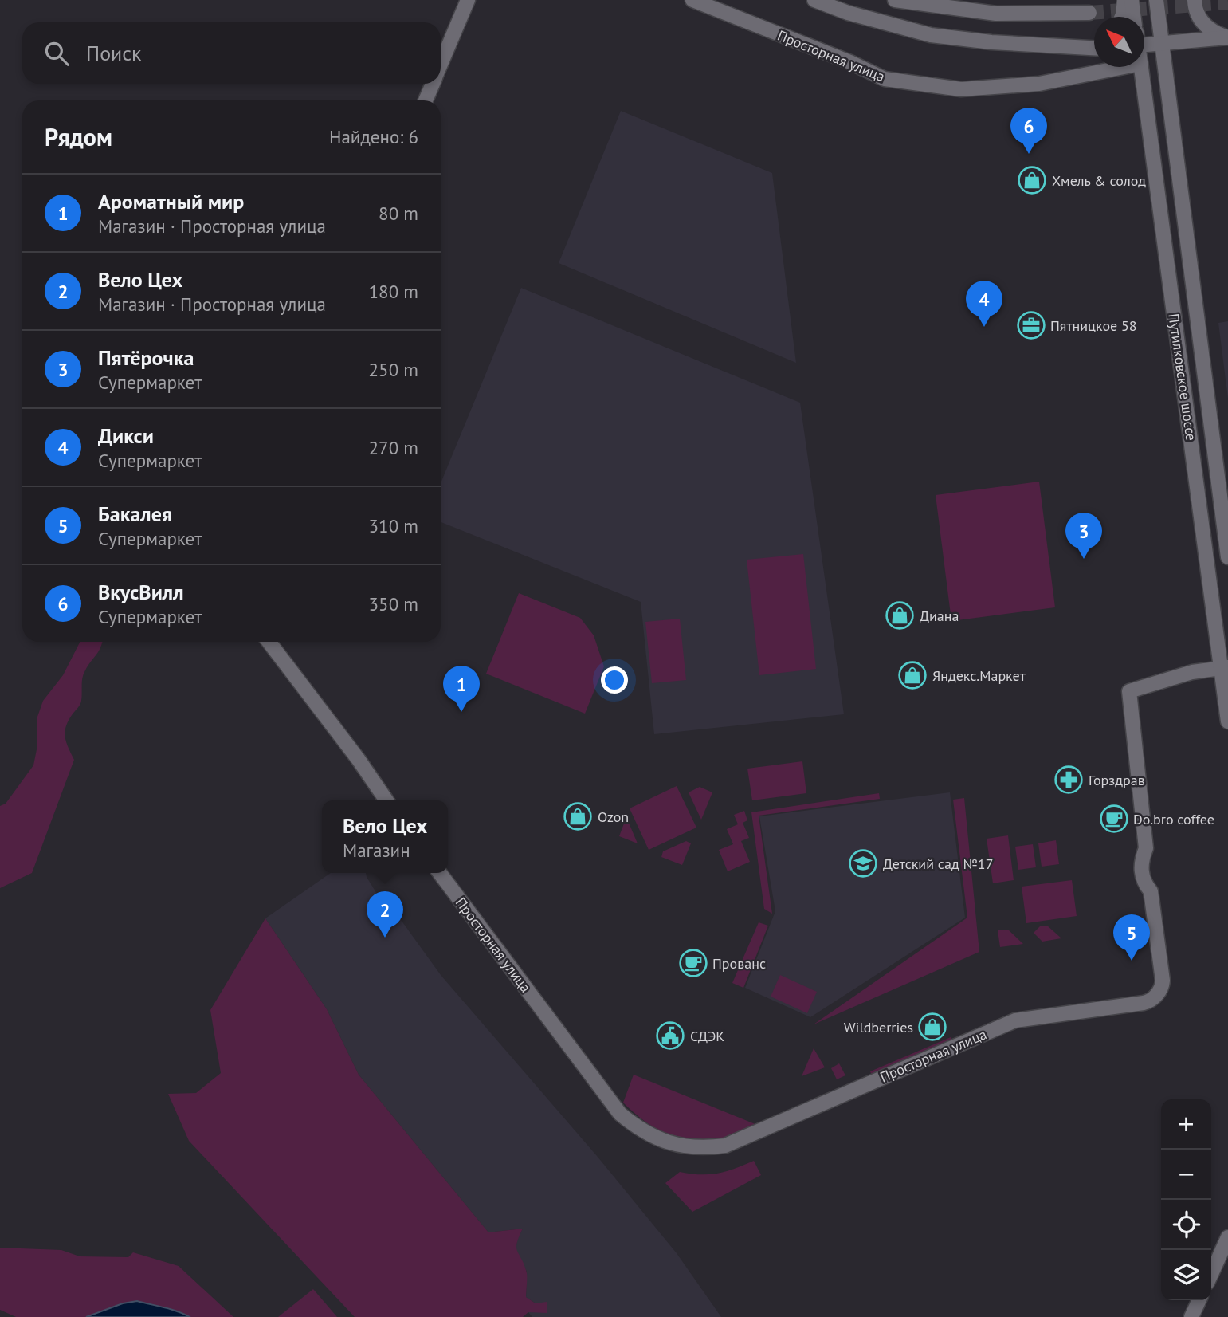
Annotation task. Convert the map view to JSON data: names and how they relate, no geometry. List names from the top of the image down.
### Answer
{
  "streets": {
    "street": ["Просторная улица", "Путилковское шоссе"]
  },
  "crossings": [
    ["Просторная улица", "Путилковское шоссе"]
  ],
  "places": {
    "shop": [
      "Хмель & солод",
      "Диана",
      "Яндекс.Маркет",
      "Ozon",
      "Wildberries"
    ],
    "office": ["Пятницкое 58"],
    "pharmacy": ["Горздрав"],
    "cafe": ["Do.bro coffee", "Прованс"],
    "school or university": ["Детский сад №17"],
    "public building": ["СДЭК"]
  },
  "north": "top left",
  "page": {
    "search": "Поиск",
    "heading": ["Рядом", "Найдено: 6"],
    "pins": [
      "6",
      "4",
      "3",
      "1",
      "2",
      "5"
    ],
    "list": [
      {
        "mark": "1",
        "name": "Ароматный мир",
        "note": "Магазин · Просторная улица",
        "value": "80 m"
      },
      {
        "mark": "2",
        "name": "Вело Цех",
        "note": "Магазин · Просторная улица",
        "value": "180 m"
      },
      {
        "mark": "3",
        "name": "Пятёрочка",
        "note": "Супермаркет",
        "value": "250 m"
      },
      {
        "mark": "4",
        "name": "Дикси",
        "note": "Супермаркет",
        "value": "270 m"
      },
      {
        "mark": "5",
        "name": "Бакалея",
        "note": "Супермаркет",
        "value": "310 m"
      },
      {
        "mark": "6",
        "name": "ВкусВилл",
        "note": "Супермаркет",
        "value": "350 m"
      }
    ],
    "popup": ["Вело Цех", "Магазин"],
    "map_buttons": ["+", "−"]
  }
}
